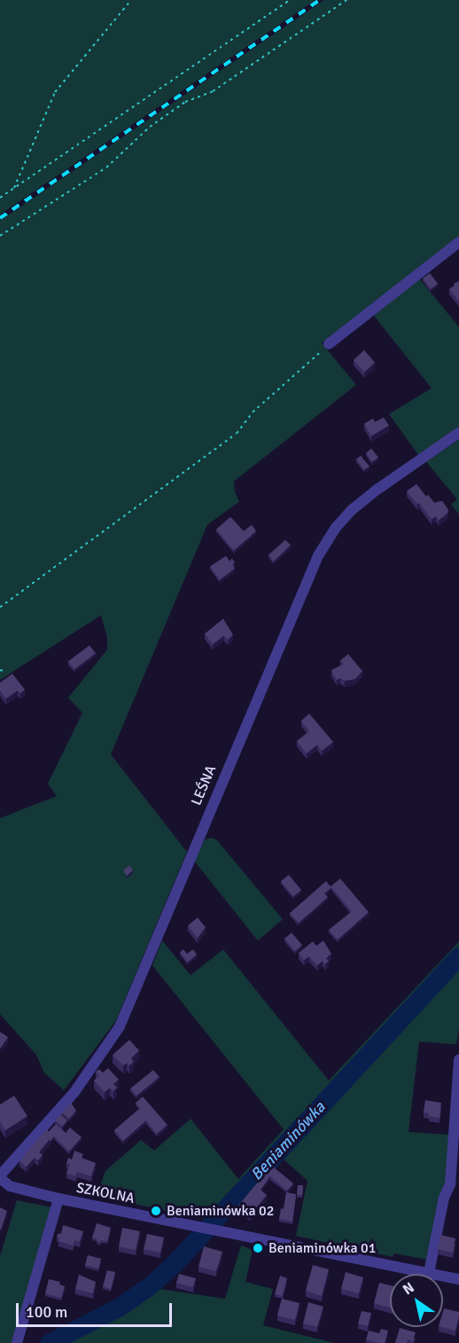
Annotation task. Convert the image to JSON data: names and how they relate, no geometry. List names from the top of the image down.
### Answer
{
  "streets": {
    "street": ["LEŚNA", "SZKOLNA"]
  },
  "crossings": [
    ["LEŚNA", "SZKOLNA"]
  ],
  "water": ["Beniaminówka"],
  "places": ["Beniaminówka 02", "Beniaminówka 01"],
  "scale_bar": "100 m",
  "north": "top left"
}
